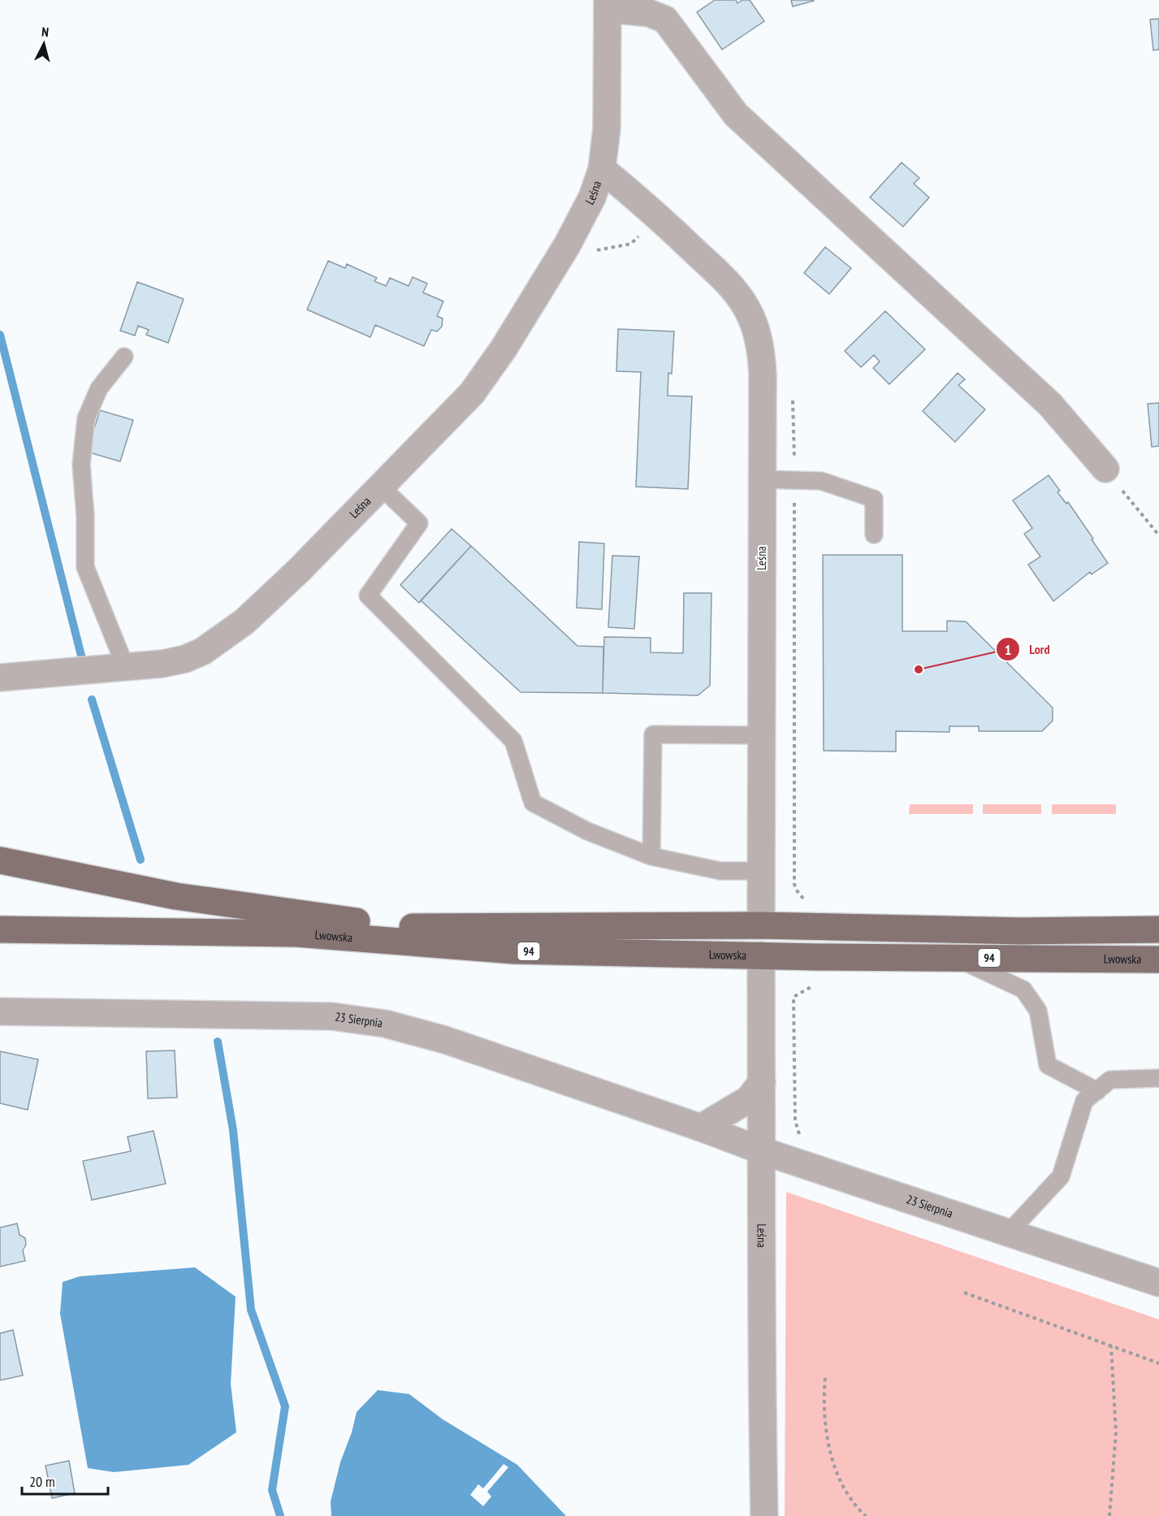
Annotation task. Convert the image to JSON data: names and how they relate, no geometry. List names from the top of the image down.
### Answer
{
  "streets": {
    "main road": ["Lwowska", "94"],
    "street": ["Leśna", "23 Sierpnia"]
  },
  "crossings": [
    ["Leśna", "Lwowska"],
    ["Leśna", "23 Sierpnia"]
  ],
  "places": ["Lord"],
  "scale_bar": "20 m",
  "north": "top"
}
